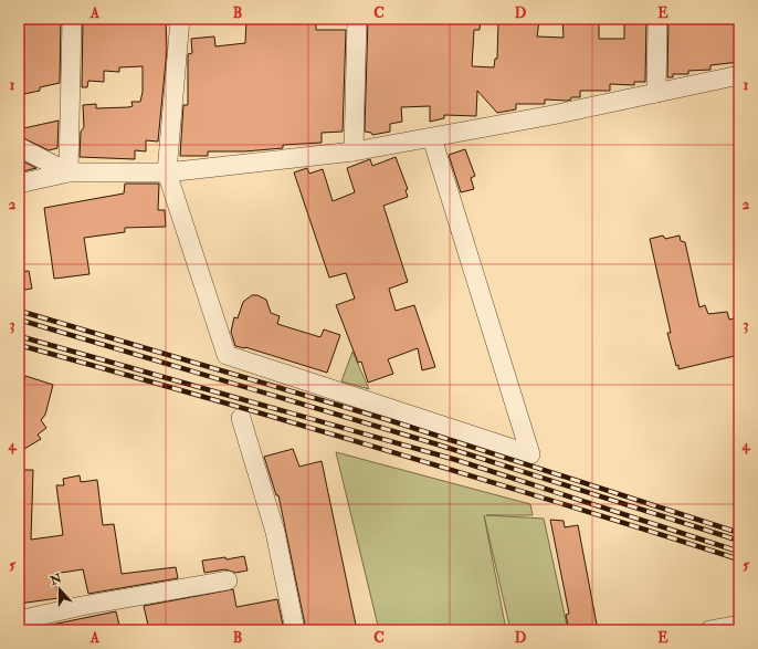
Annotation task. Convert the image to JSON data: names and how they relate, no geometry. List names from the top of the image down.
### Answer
{
  "north": "top",
  "grid": {
    "columns": [
      "A",
      "B",
      "C",
      "D",
      "E"
    ],
    "rows": [
      "1",
      "2",
      "3",
      "4",
      "5"
    ]
  }
}
